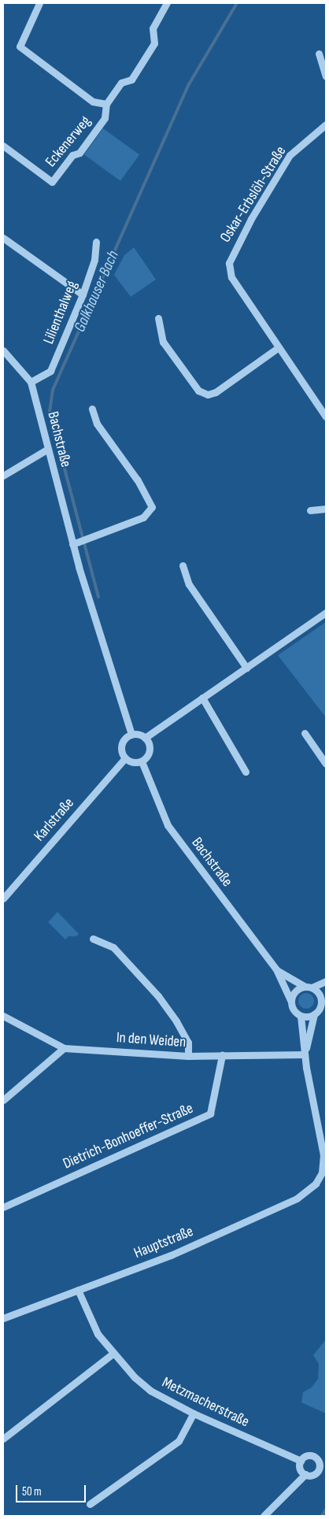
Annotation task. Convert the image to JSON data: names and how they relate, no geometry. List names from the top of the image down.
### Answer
{
  "streets": {
    "street": [
      "Eckenerweg",
      "Oskar-Erbslöh-Straße",
      "Lilienthalweg",
      "Bachstraße",
      "Karlstraße",
      "In den Weiden",
      "Dietrich-Bonhoeffer-Straße",
      "Hauptstraße",
      "Metzmacherstraße"
    ]
  },
  "crossings": [
    ["Lilienthalweg", "Bachstraße"],
    ["Bachstraße", "Karlstraße"],
    ["In den Weiden", "Dietrich-Bonhoeffer-Straße"],
    ["In den Weiden", "Hauptstraße"],
    ["Hauptstraße", "Metzmacherstraße"]
  ],
  "water": ["Galkhauser Bach"],
  "scale_bar": "50 m"
}
